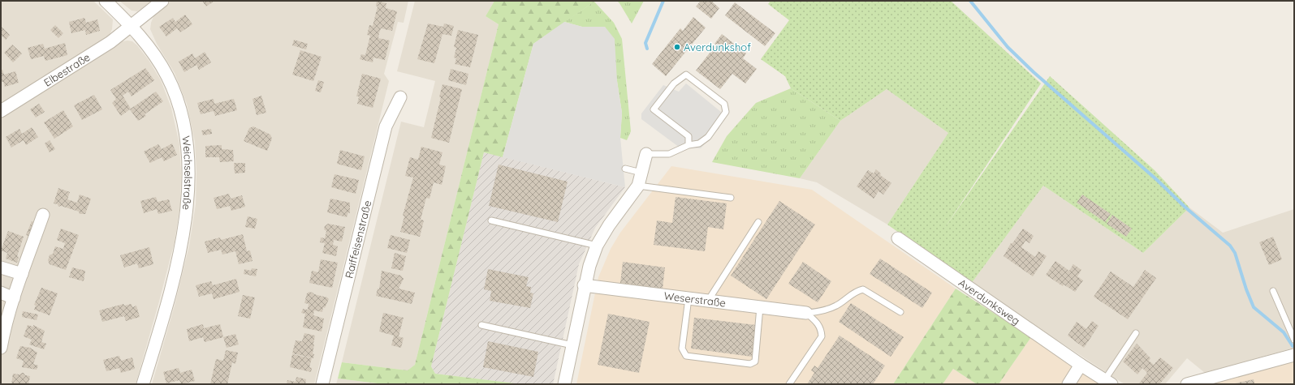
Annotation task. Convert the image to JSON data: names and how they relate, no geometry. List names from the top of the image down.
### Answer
{
  "streets": {
    "street": [
      "Elbestraße",
      "Weichselstraße",
      "Raiffeisenstraße",
      "Weserstraße",
      "Averdunksweg"
    ]
  },
  "crossings": [
    ["Elbestraße", "Weichselstraße"]
  ],
  "places": ["Averdunkshof"]
}
